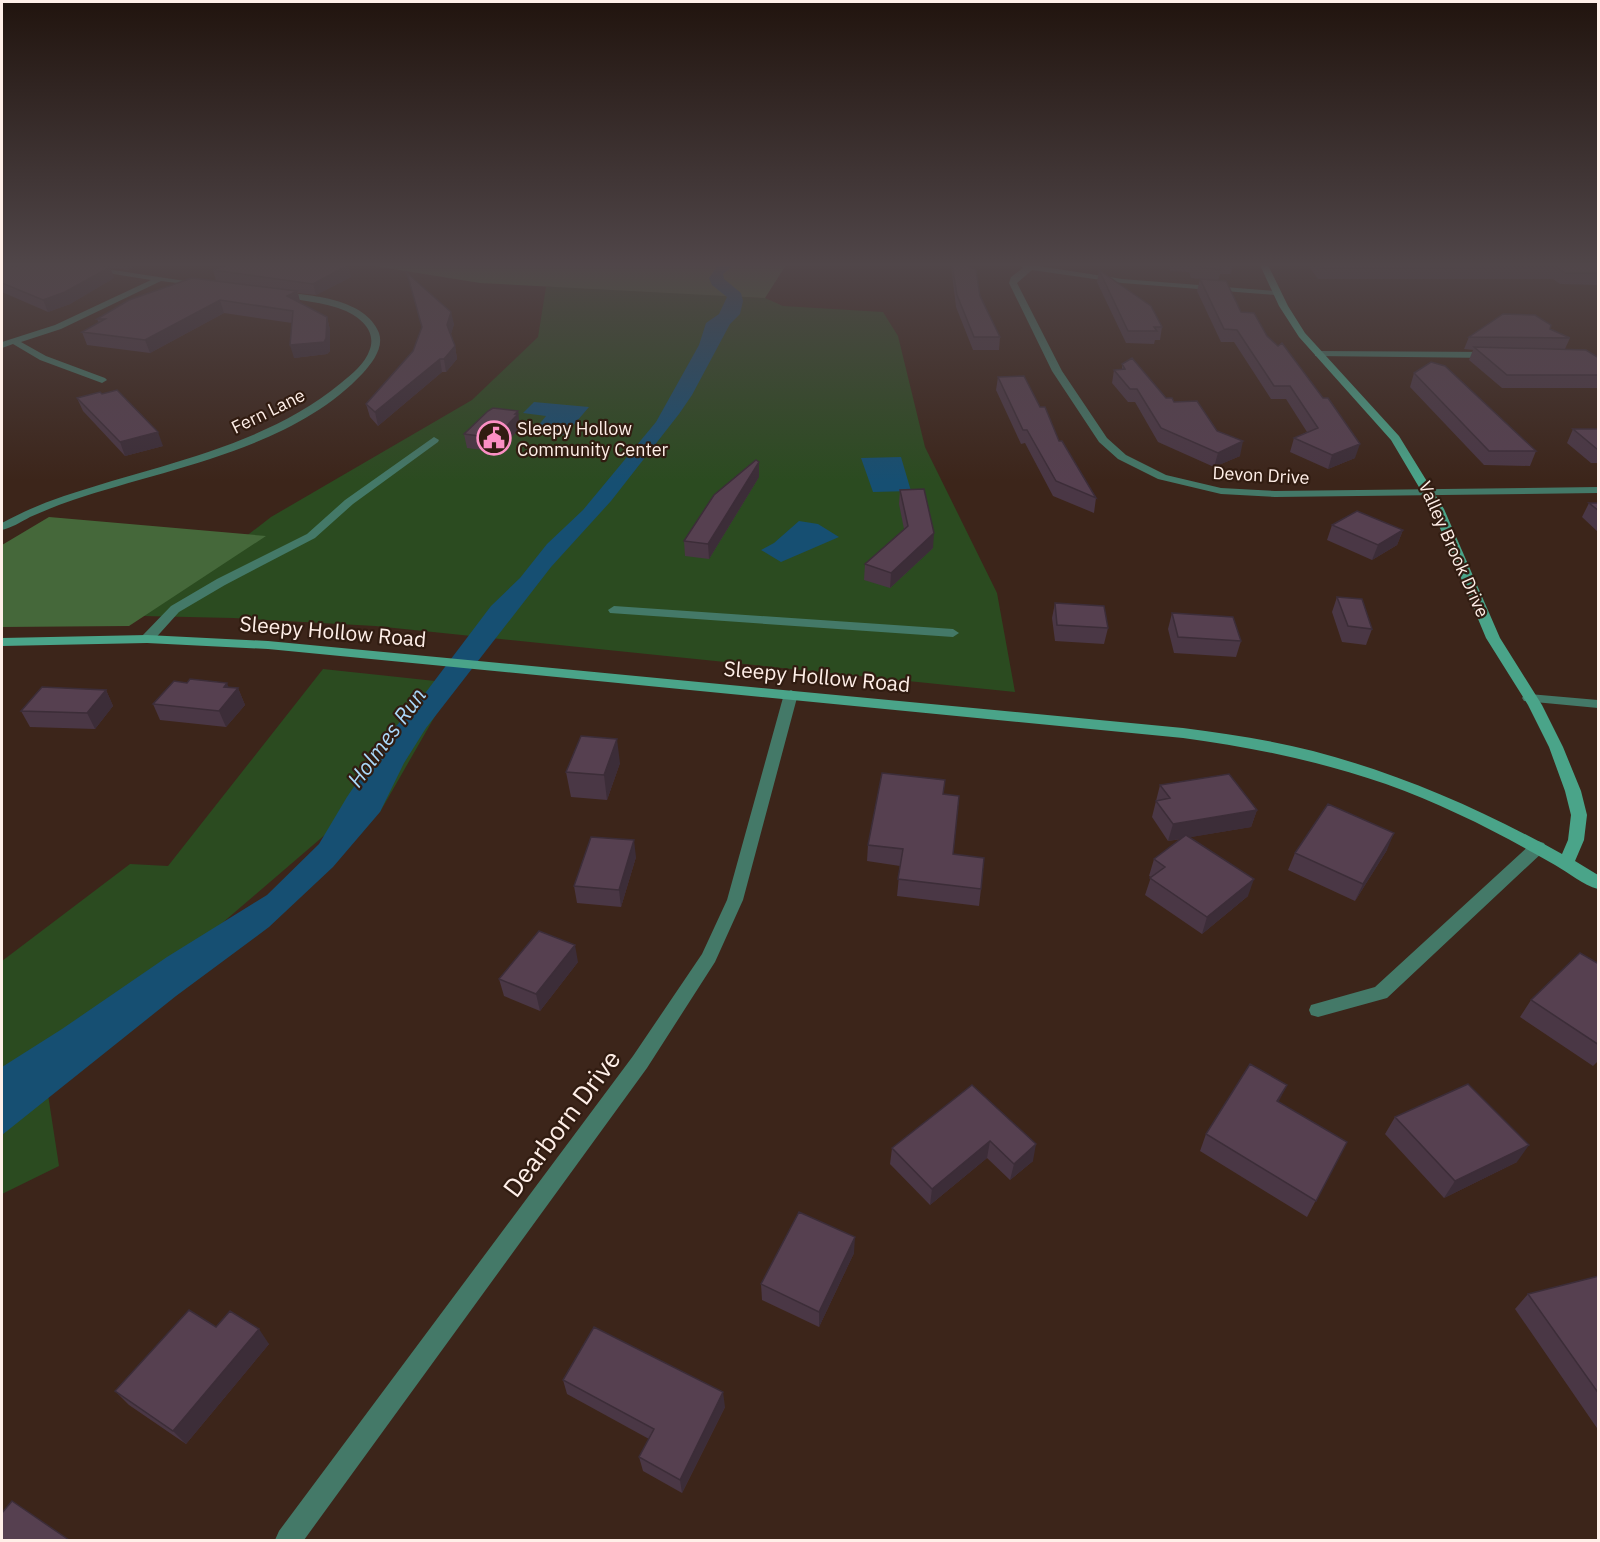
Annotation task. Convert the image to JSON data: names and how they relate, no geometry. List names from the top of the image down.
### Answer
{
  "streets": {
    "main road": ["Valley Brook Drive", "Sleepy Hollow Road"],
    "street": ["Fern Lane", "Devon Drive", "Dearborn Drive"]
  },
  "crossings": [
    ["Devon Drive", "Valley Brook Drive"],
    ["Valley Brook Drive", "Sleepy Hollow Road"],
    ["Sleepy Hollow Road", "Dearborn Drive"]
  ],
  "water": ["Holmes Run"],
  "places": {
    "public building": ["Sleepy Hollow Community Center"]
  }
}
